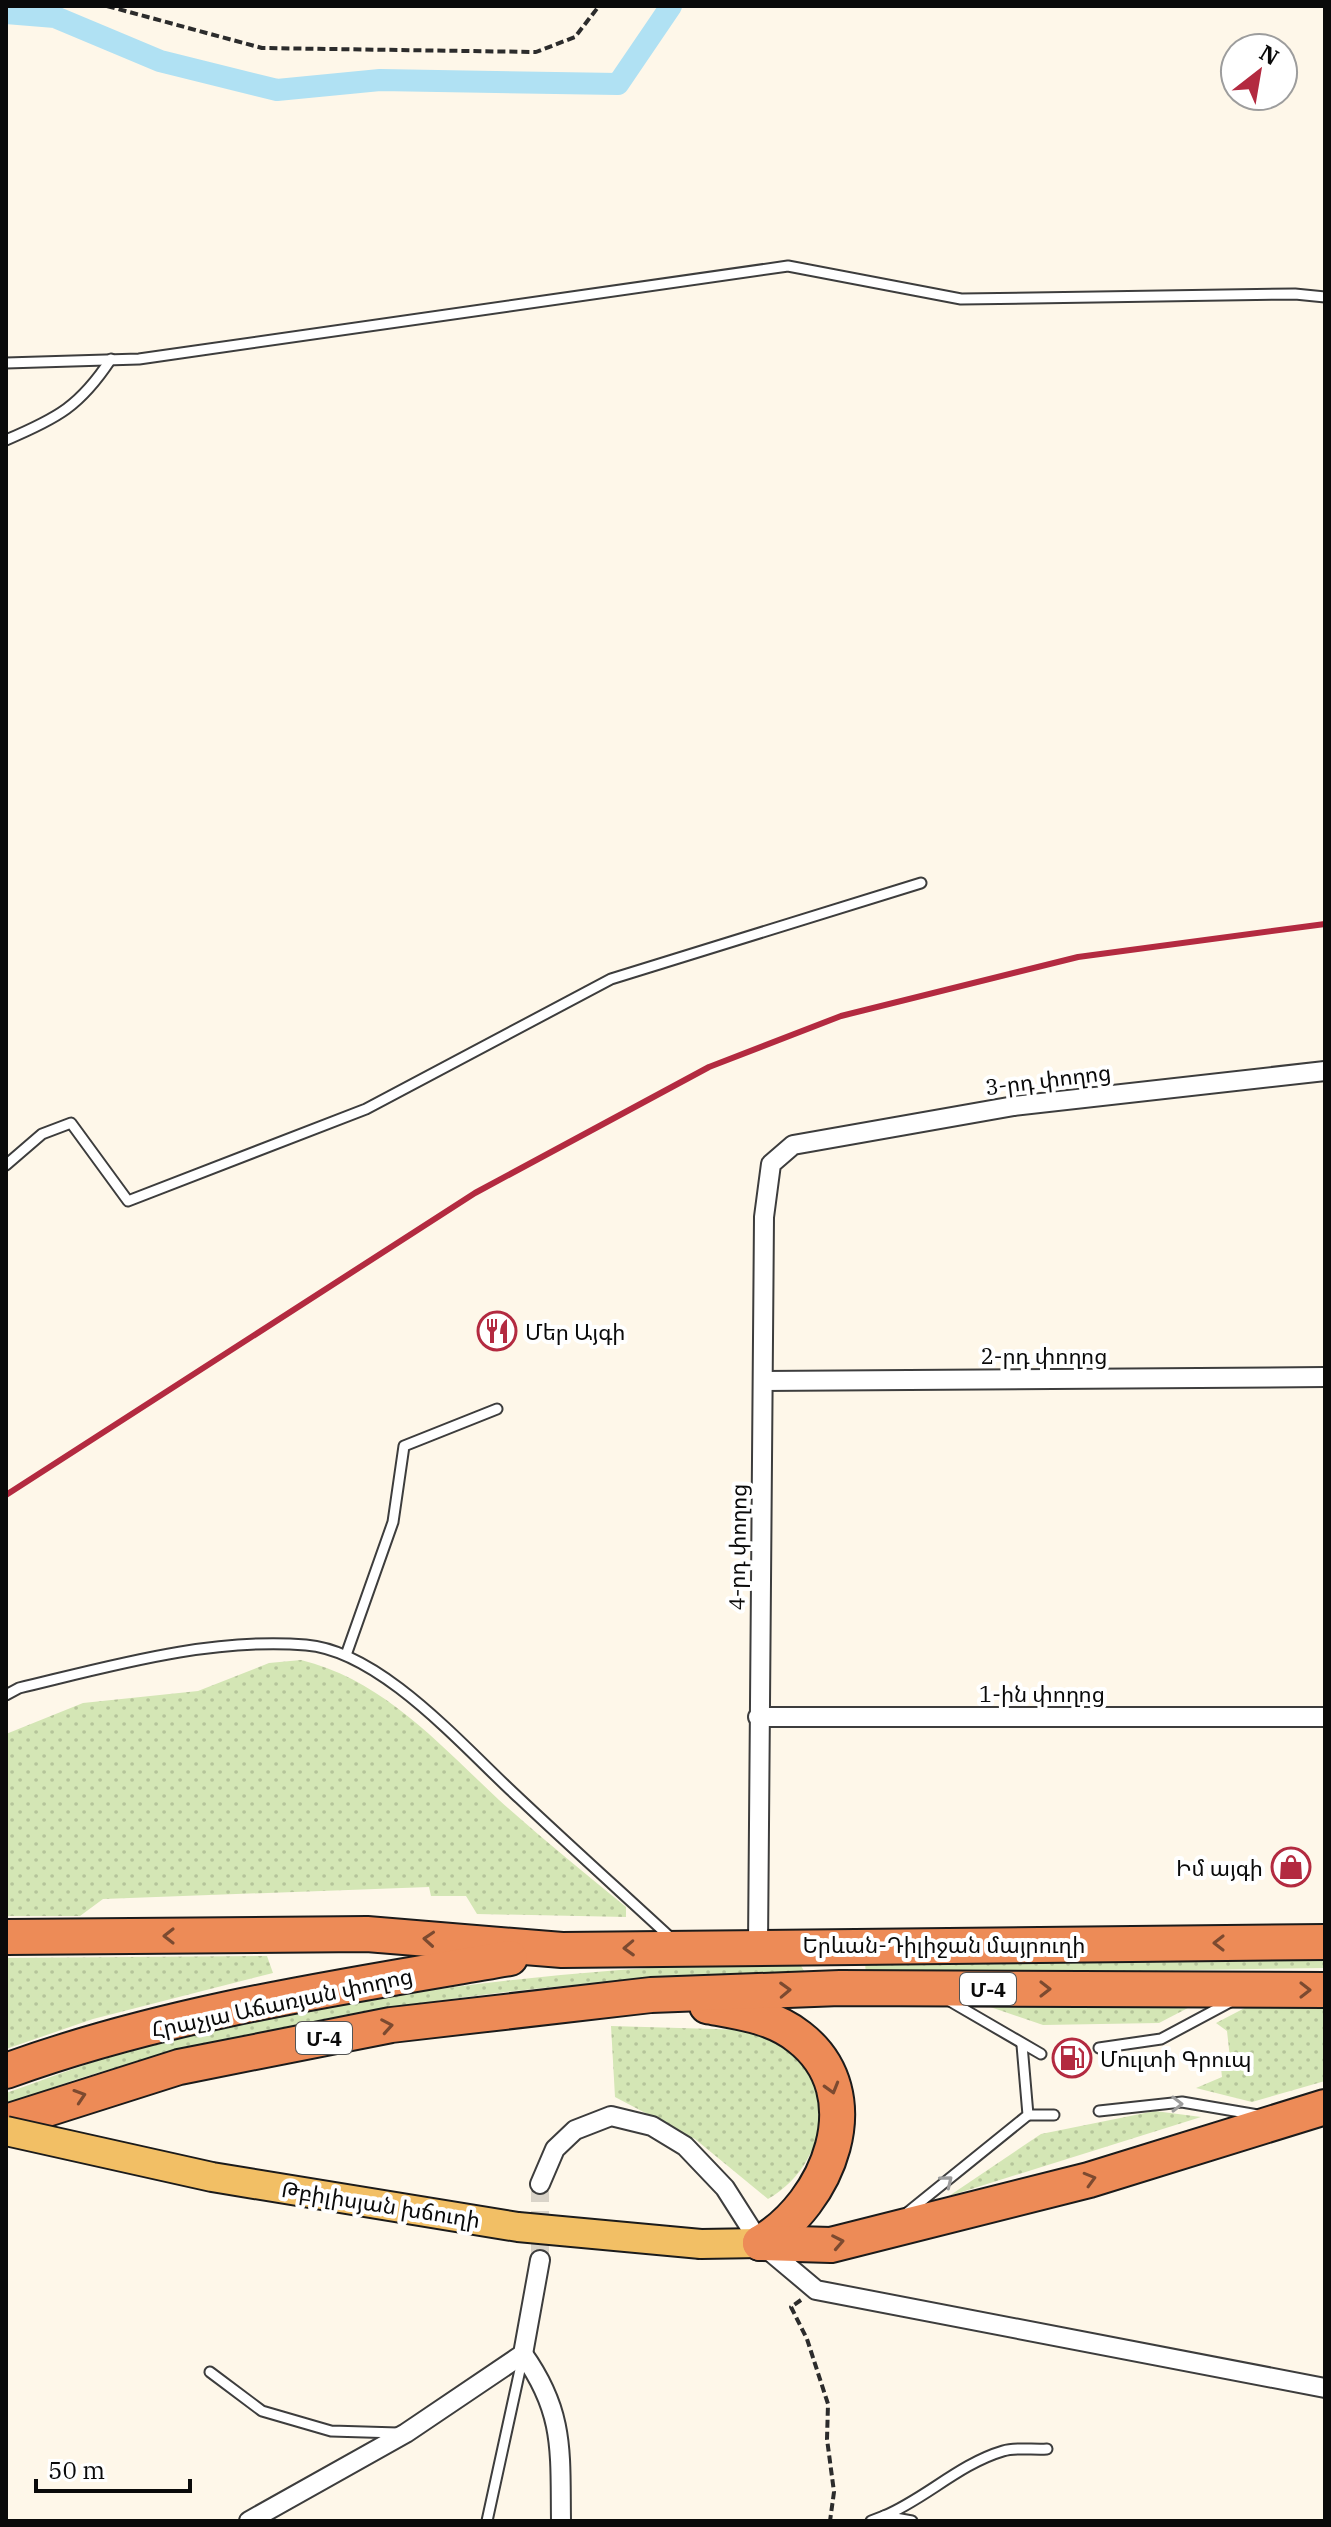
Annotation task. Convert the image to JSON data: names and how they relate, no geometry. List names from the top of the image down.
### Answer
{
  "streets": {
    "highway": ["Երևան-Դիլիջան մայրուղի", "Մ-4", "Հրաչյա Աճառյան փողոց"],
    "main road": ["Թբիլիսյան խճուղի"],
    "street": [
      "3-րդ փողոց",
      "2-րդ փողոց",
      "4-րդ փողոց",
      "1-ին փողոց"
    ]
  },
  "crossings": [
    ["3-րդ փողոց", "4-րդ փողոց"],
    ["2-րդ փողոց", "4-րդ փողոց"],
    ["4-րդ փողոց", "1-ին փողոց"],
    ["4-րդ փողոց", "Երևան-Դիլիջան մայրուղի"],
    ["Երևան-Դիլիջան մայրուղի", "Հրաչյա Աճառյան փողոց"]
  ],
  "places": {
    "restaurant": ["Մեր Այգի"],
    "shop": ["Իմ այգի"],
    "fuel station": ["Մուլտի Գրուպ"]
  },
  "scale_bar": "50 m",
  "north": "top right"
}
